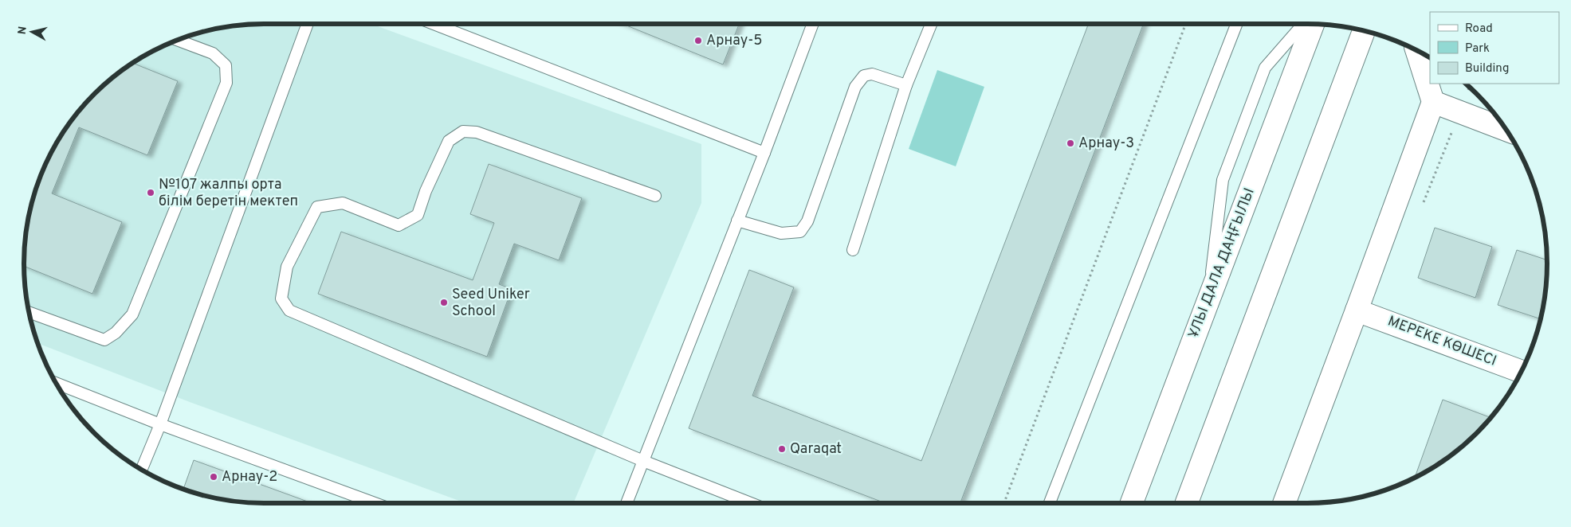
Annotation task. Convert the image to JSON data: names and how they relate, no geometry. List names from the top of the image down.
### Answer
{
  "streets": {
    "main road": ["ҰЛЫ ДАЛА ДАҢҒЫЛЫ", "МЕРЕКЕ КӨШЕСІ"]
  },
  "places": [
    "Арнау-5",
    "Арнау-3",
    "№107 жалпы орта білім беретін мектеп",
    "Seed Uniker School",
    "Qaraqat",
    "Арнау-2"
  ],
  "legend": ["Road", "Park", "Building"],
  "north": "left"
}
